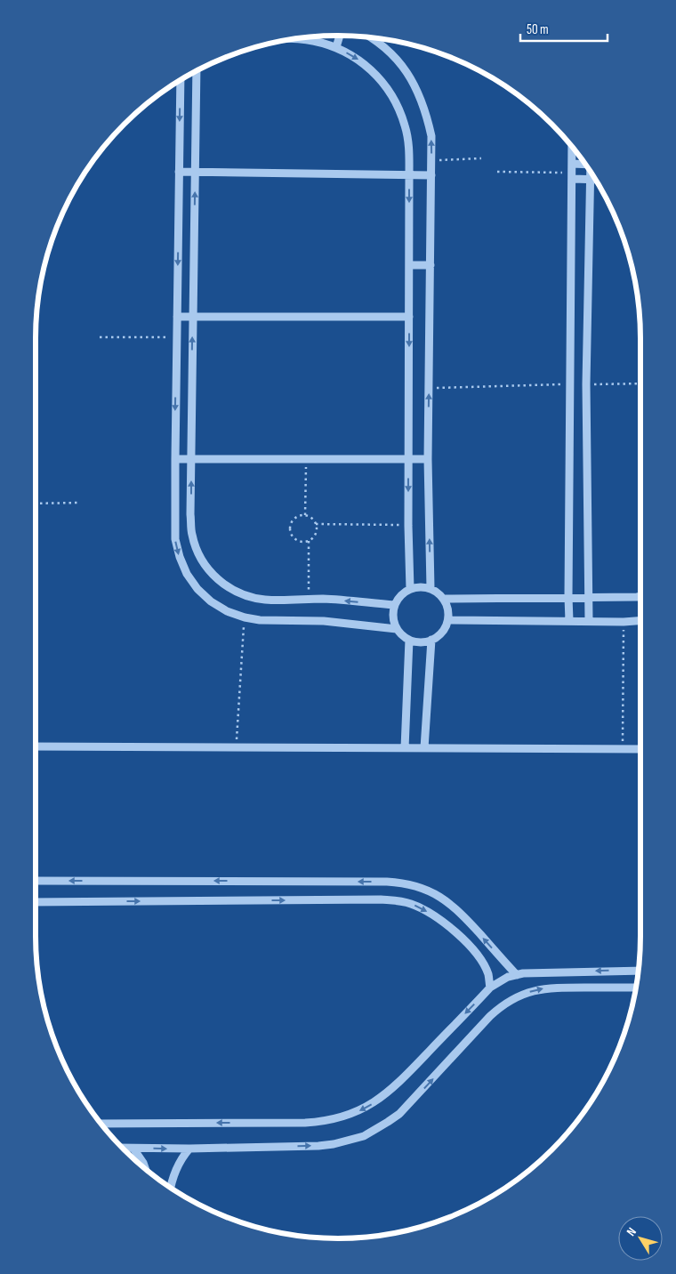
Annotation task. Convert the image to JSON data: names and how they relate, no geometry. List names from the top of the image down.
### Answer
{
  "scale_bar": "50 m",
  "north": "top left"
}
